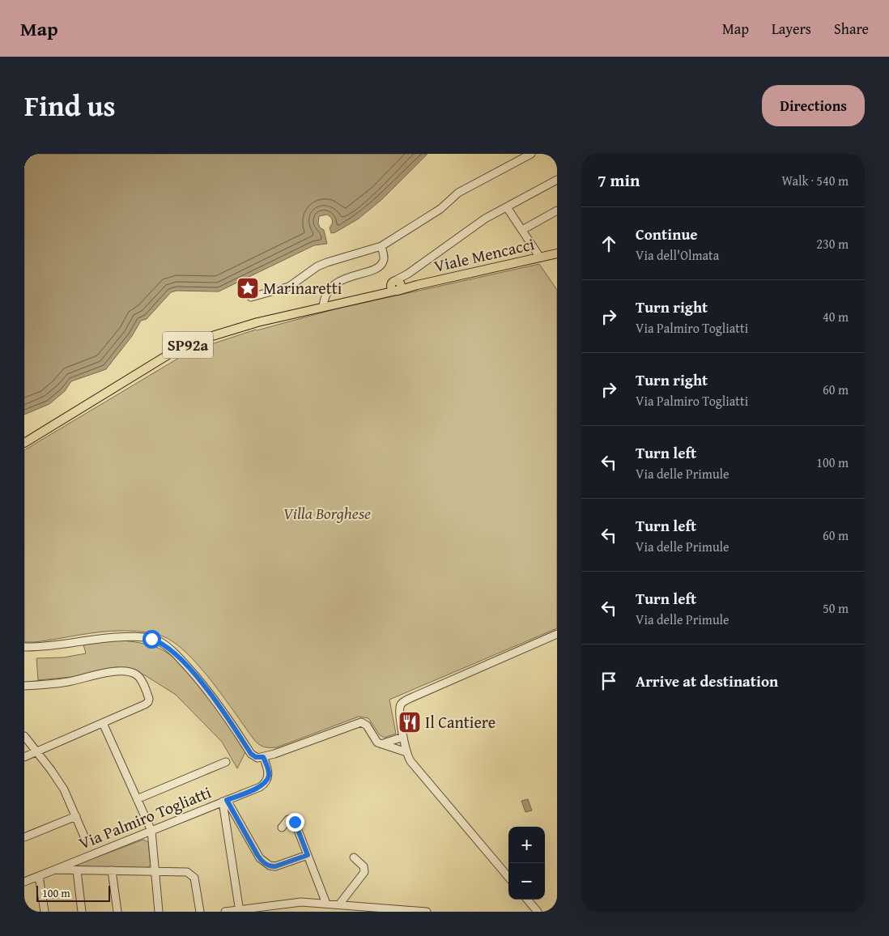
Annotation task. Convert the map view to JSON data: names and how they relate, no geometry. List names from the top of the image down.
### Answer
{
  "streets": {
    "main road": ["Viale Mencacci", "SP92a"],
    "street": ["Via Palmiro Togliatti"]
  },
  "crossings": [
    ["Viale Mencacci", "SP92a"]
  ],
  "parks": ["Villa Borghese"],
  "places": {
    "place": ["Marinaretti"],
    "restaurant": ["Il Cantiere"]
  },
  "scale_bar": "100 m",
  "page": {
    "header": "Map",
    "nav": ["Map", "Layers", "Share"],
    "title": "Find us",
    "buttons": "Directions",
    "heading": ["7 min", "Walk · 540 m"],
    "list": [
      ["Continue", "Via dell'Olmata", "230 m"],
      ["Turn right", "Via Palmiro Togliatti", "40 m"],
      ["Turn right", "Via Palmiro Togliatti", "60 m"],
      ["Turn left", "Via delle Primule", "100 m"],
      ["Turn left", "Via delle Primule", "60 m"],
      ["Turn left", "Via delle Primule", "50 m"],
      "Arrive at destination"
    ],
    "map_buttons": ["+", "−"],
    "scale": "100 m"
  }
}
